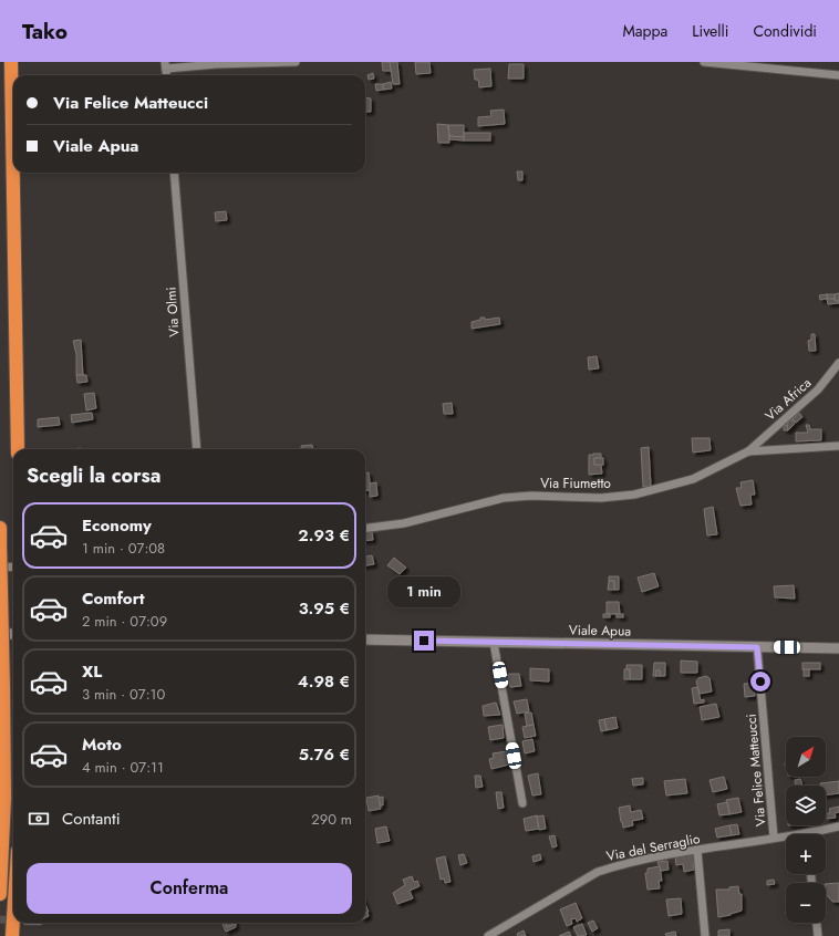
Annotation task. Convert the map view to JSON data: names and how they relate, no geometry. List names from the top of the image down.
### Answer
{
  "streets": {
    "street": [
      "Via Olmi",
      "Via Africa",
      "Via Fiumetto",
      "Viale Apua",
      "Via Felice Matteucci",
      "Via del Serraglio"
    ]
  },
  "crossings": [
    ["Via Africa", "Via Fiumetto"],
    ["Viale Apua", "Via Felice Matteucci"],
    ["Via Felice Matteucci", "Via del Serraglio"]
  ],
  "north": "top right",
  "page": {
    "header": "Tako",
    "nav": ["Mappa", "Livelli", "Condividi"],
    "banner": ["Via Felice Matteucci", "Viale Apua"],
    "heading": "Scegli la corsa",
    "list": [
      {
        "name": "Economy",
        "note": "1 min · 07:08",
        "value": "2.93 €"
      },
      {
        "name": "Comfort",
        "note": "2 min · 07:09",
        "value": "3.95 €"
      },
      {
        "name": "XL",
        "note": "3 min · 07:10",
        "value": "4.98 €"
      },
      {
        "name": "Moto",
        "note": "4 min · 07:11",
        "value": "5.76 €"
      }
    ],
    "bubble": "1 min",
    "map_buttons": ["+", "−"],
    "pay": ["Contanti", "290 m"],
    "buttons": "Conferma"
  }
}
